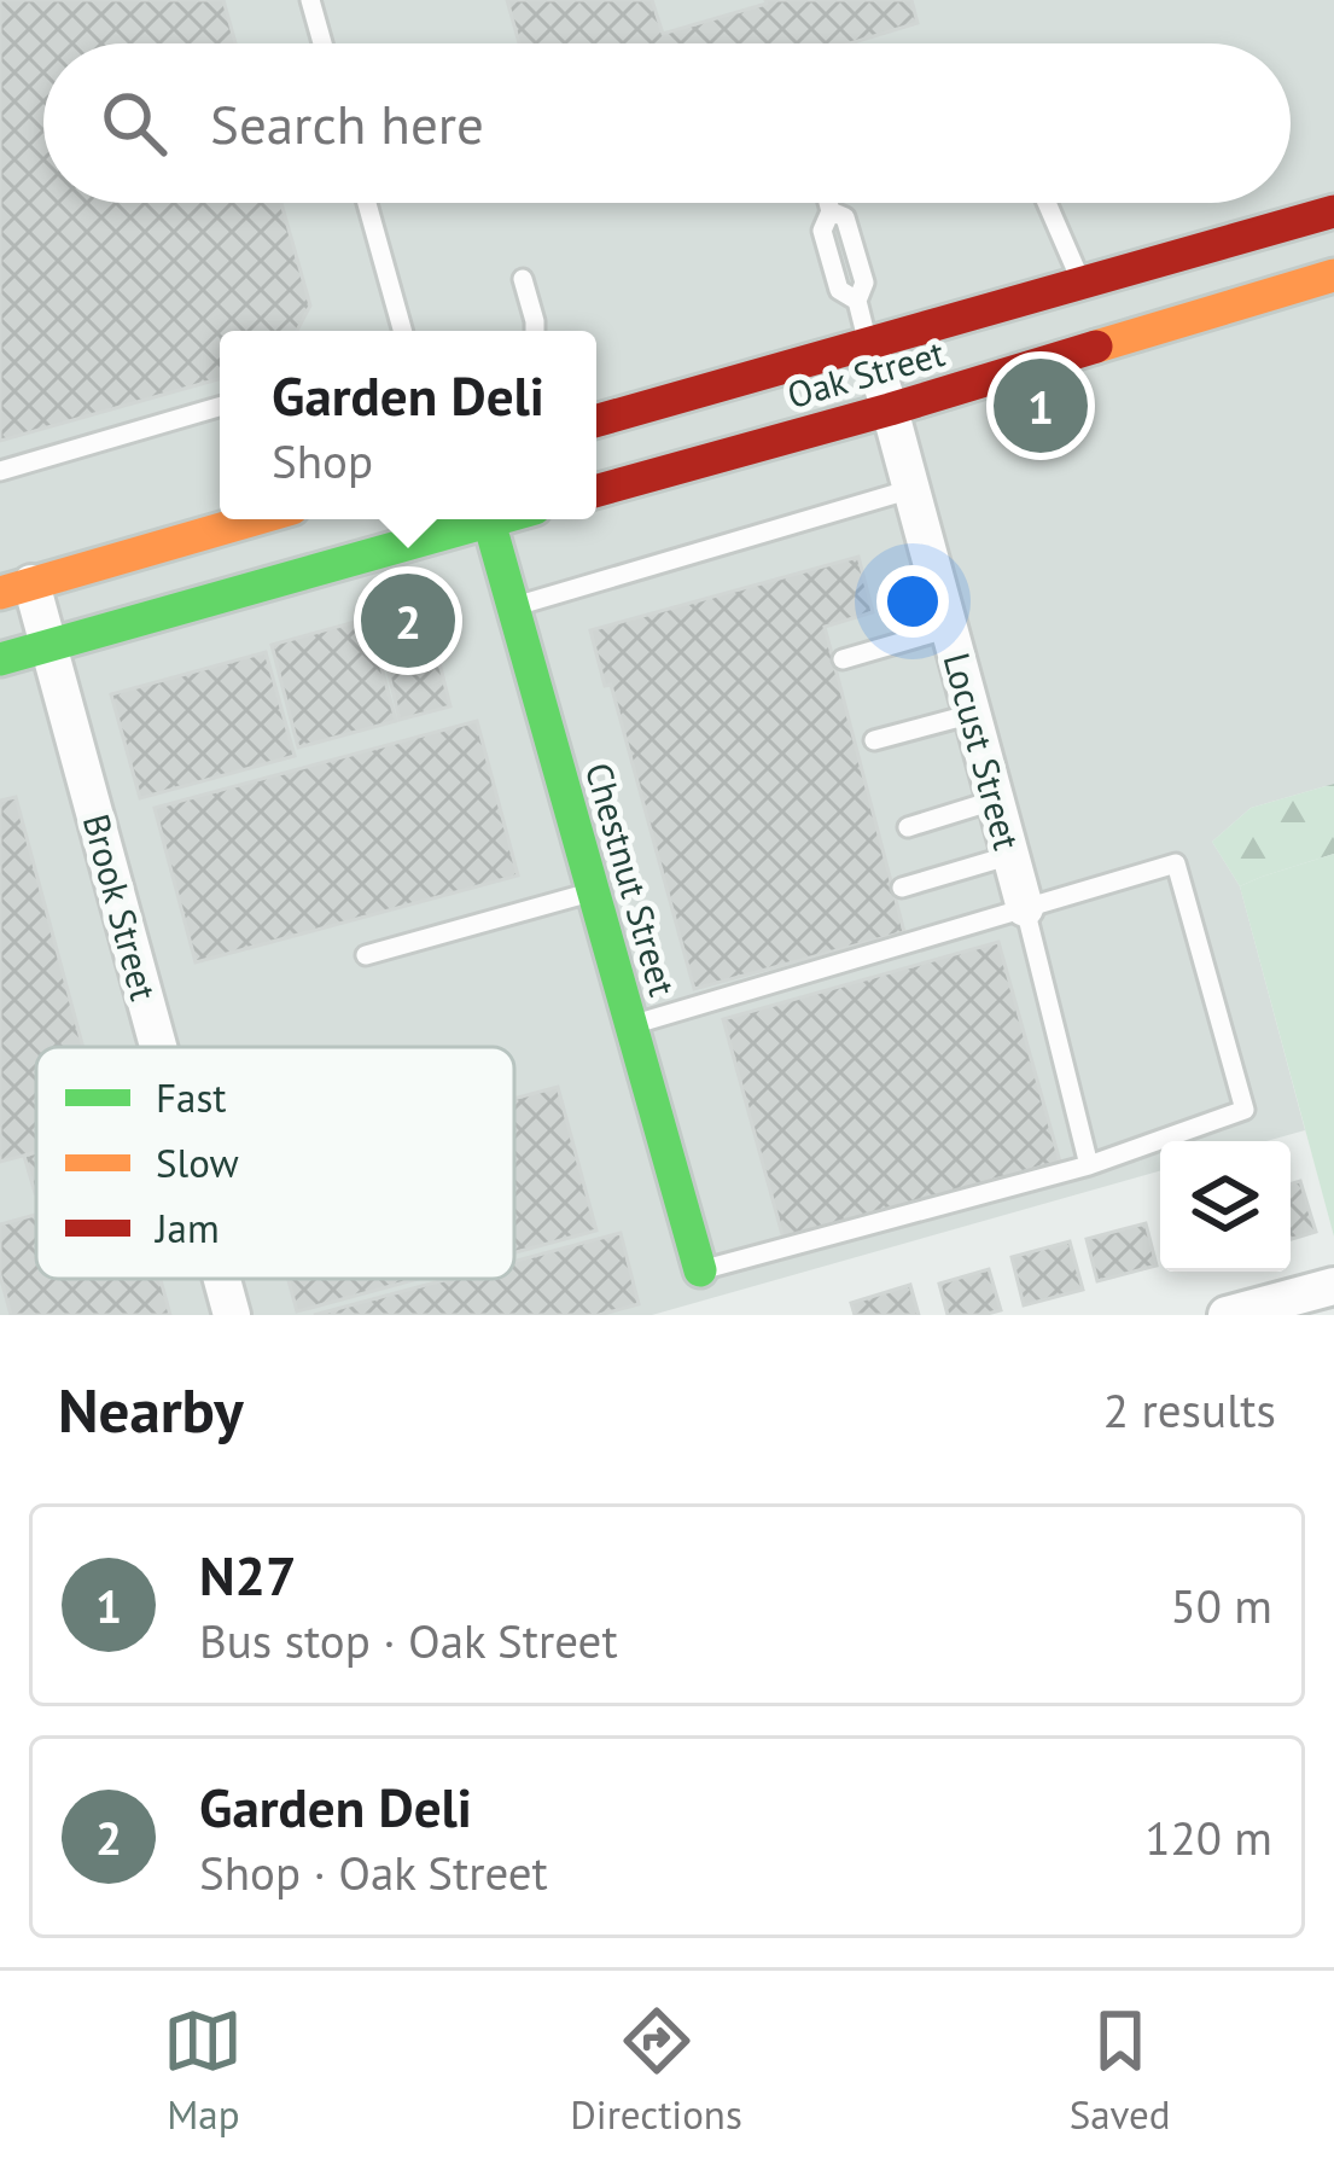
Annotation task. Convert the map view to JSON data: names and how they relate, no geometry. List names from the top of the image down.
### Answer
{
  "streets": {
    "street": [
      "Oak Street",
      "Locust Street",
      "Chestnut Street",
      "Brook Street"
    ]
  },
  "crossings": [
    ["Oak Street", "Locust Street"]
  ],
  "legend": ["Fast", "Slow", "Jam"],
  "page": {
    "search": "Search here",
    "popup": ["Garden Deli", "Shop"],
    "pins": ["1", "2"],
    "heading": ["Nearby", "2 results"],
    "list": [
      {
        "mark": "1",
        "name": "N27",
        "note": "Bus stop · Oak Street",
        "value": "50 m"
      },
      {
        "mark": "2",
        "name": "Garden Deli",
        "note": "Shop · Oak Street",
        "value": "120 m"
      }
    ],
    "nav": ["Map", "Directions", "Saved"]
  }
}
